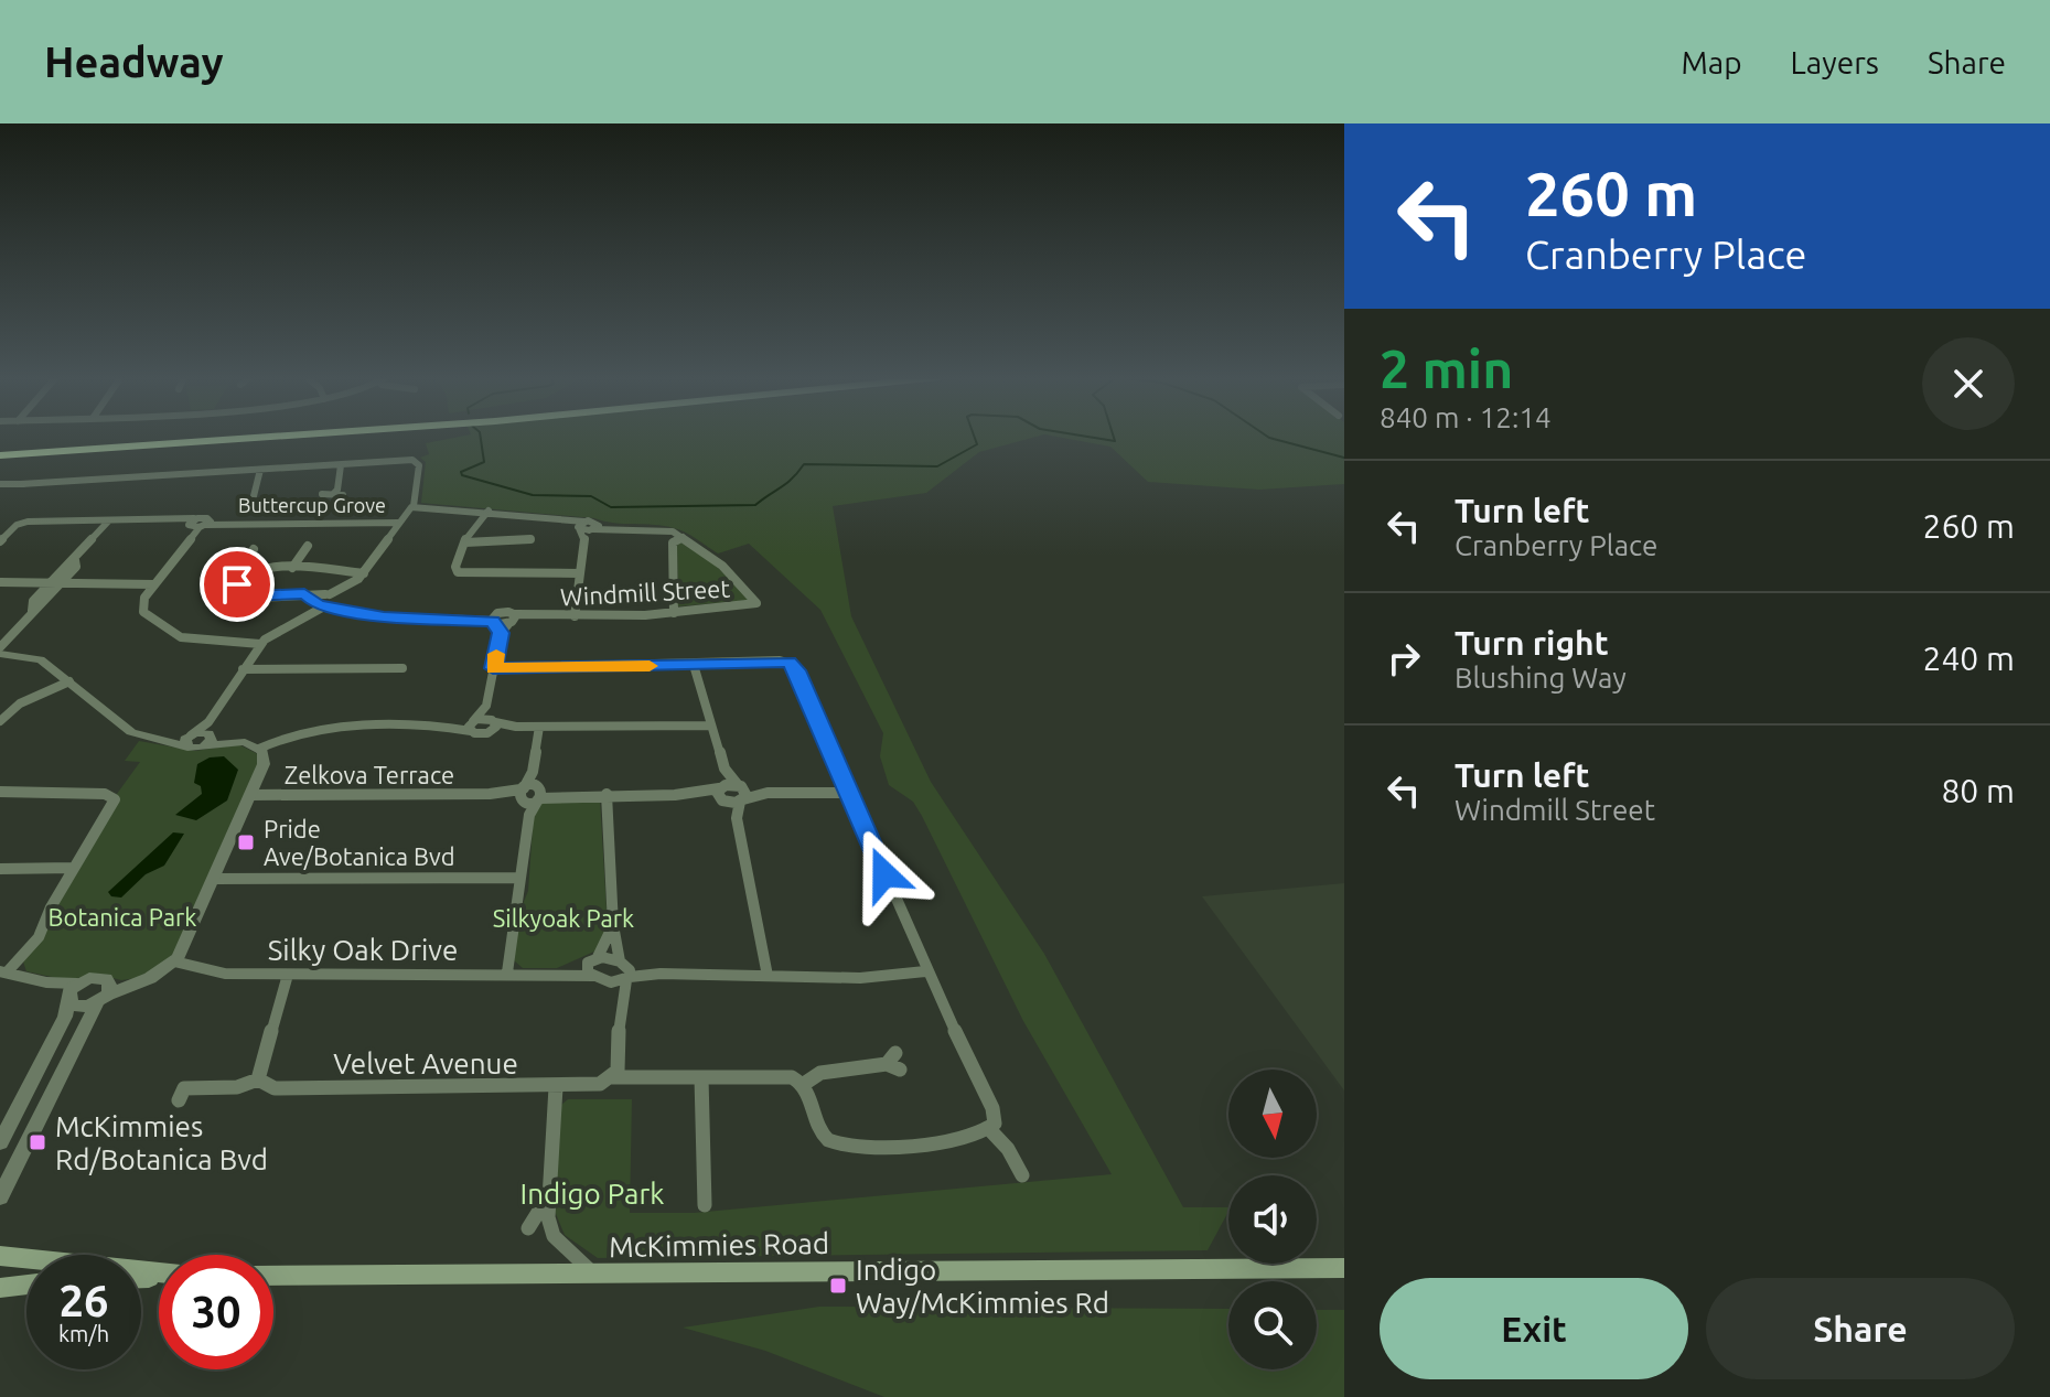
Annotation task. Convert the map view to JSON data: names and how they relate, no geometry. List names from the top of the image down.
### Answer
{
  "streets": {
    "main road": ["McKimmies Road"],
    "street": [
      "Buttercup Grove",
      "Windmill Street",
      "Zelkova Terrace",
      "Silky Oak Drive",
      "Velvet Avenue"
    ]
  },
  "parks": ["Botanica Park", "Silkyoak Park", "Indigo Park"],
  "places": {
    "transit": ["Pride Ave/Botanica Bvd", "McKimmies Rd/Botanica Bvd", "Indigo Way/McKimmies Rd"]
  },
  "north": "bottom",
  "page": {
    "header": "Headway",
    "nav": ["Map", "Layers", "Share"],
    "turn": ["260 m", "Cranberry Place"],
    "heading": ["2 min", "840 m · 12:14"],
    "list": [
      {
        "name": "Turn left",
        "note": "Cranberry Place",
        "value": "260 m"
      },
      {
        "name": "Turn right",
        "note": "Blushing Way",
        "value": "240 m"
      },
      {
        "name": "Turn left",
        "note": "Windmill Street",
        "value": "80 m"
      }
    ],
    "speed": "26 km/h",
    "limit": "30",
    "buttons": ["Exit", "Share"]
  }
}
